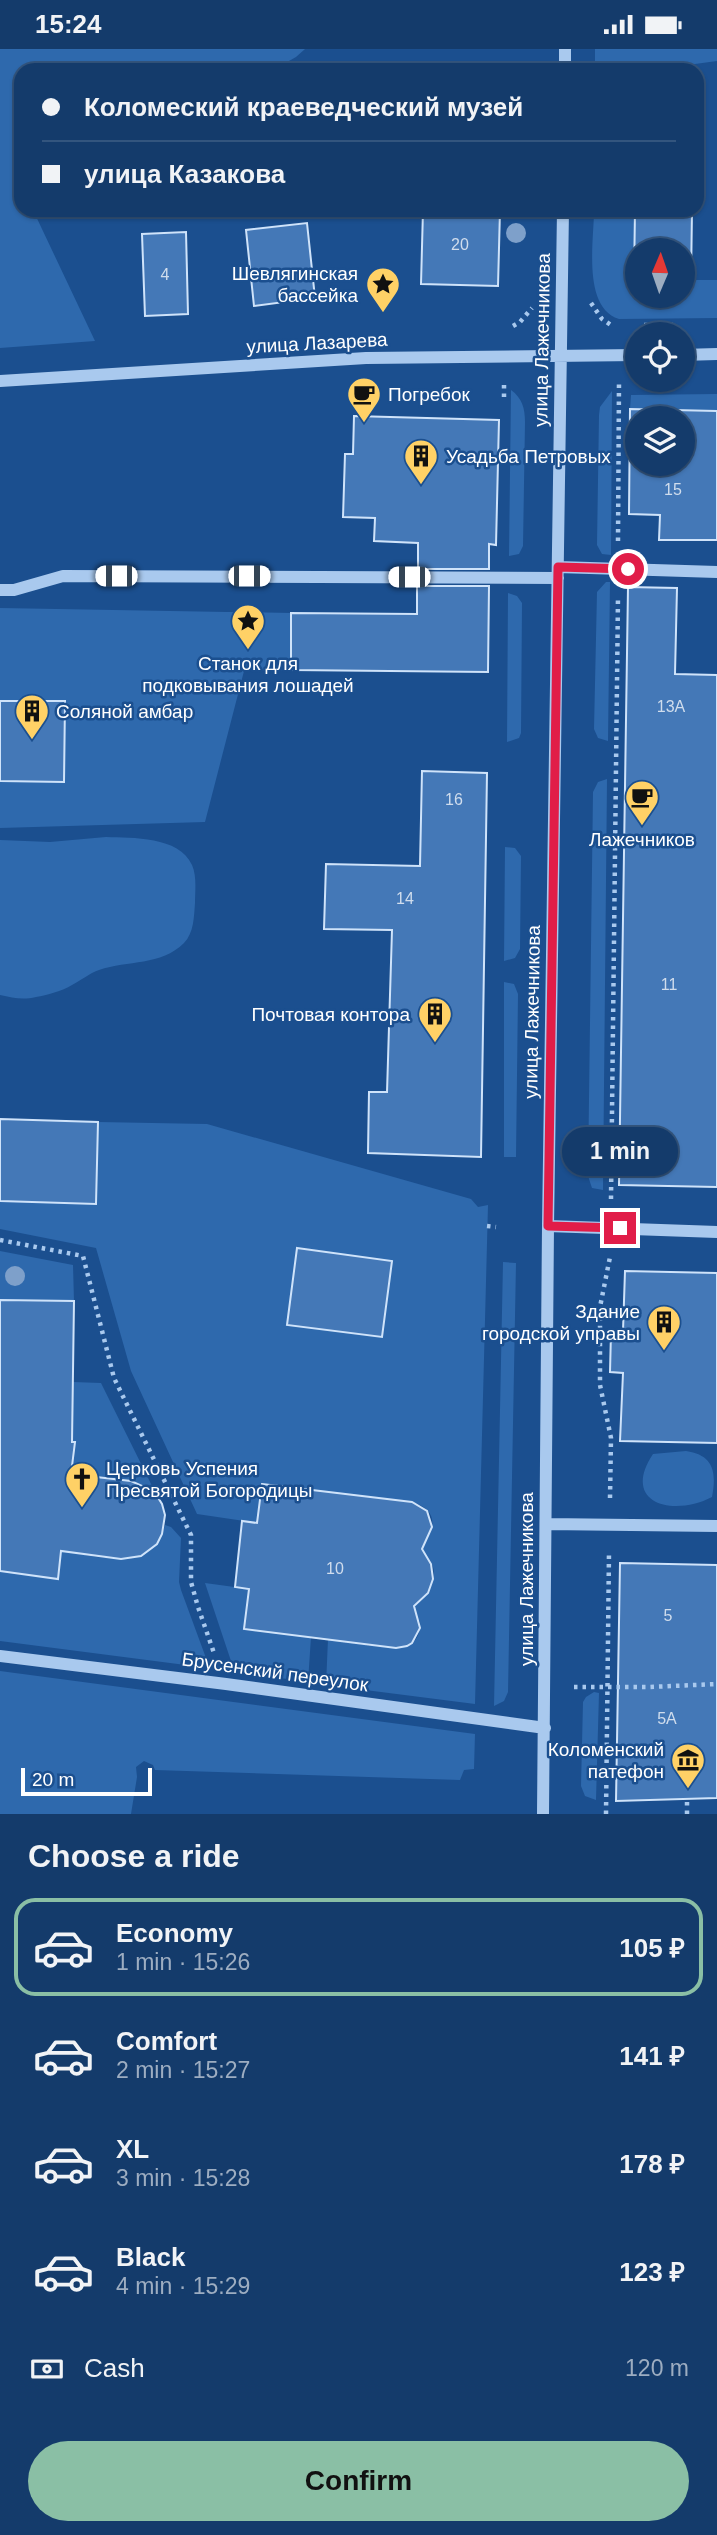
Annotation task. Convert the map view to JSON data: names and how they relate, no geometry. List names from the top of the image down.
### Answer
{
  "streets": {
    "street": ["улица Лажечникова", "улица Лазарева", "Брусенский переулок"]
  },
  "crossings": [
    ["улица Лажечникова", "улица Лазарева"],
    ["улица Лажечникова", "Брусенский переулок"]
  ],
  "places": {
    "place": ["Шевлягинская бассейка", "Станок для подковывания лошадей"],
    "cafe": ["Погребок", "Лажечников"],
    "building": [
      "Усадьба Петровых",
      "Соляной амбар",
      "Почтовая контора",
      "Здание городской управы"
    ],
    "church": ["Церковь Успения Пресвятой Богородицы"],
    "museum": ["Коломенский патефон"]
  },
  "house_numbers": [
    "20",
    "4",
    "15",
    "13А",
    "16",
    "14",
    "11",
    "10",
    "5",
    "5А"
  ],
  "scale_bar": "20 m",
  "north": "top",
  "page": {
    "status": "15:24",
    "banner": ["Коломеский краеведческий музей", "улица Казакова"],
    "bubble": "1 min",
    "scale": "20 m",
    "heading": "Choose a ride",
    "list": [
      {
        "name": "Economy",
        "note": "1 min · 15:26",
        "value": "105 ₽"
      },
      {
        "name": "Comfort",
        "note": "2 min · 15:27",
        "value": "141 ₽"
      },
      {
        "name": "XL",
        "note": "3 min · 15:28",
        "value": "178 ₽"
      },
      {
        "name": "Black",
        "note": "4 min · 15:29",
        "value": "123 ₽"
      }
    ],
    "pay": ["Cash", "120 m"],
    "buttons": "Confirm"
  }
}
